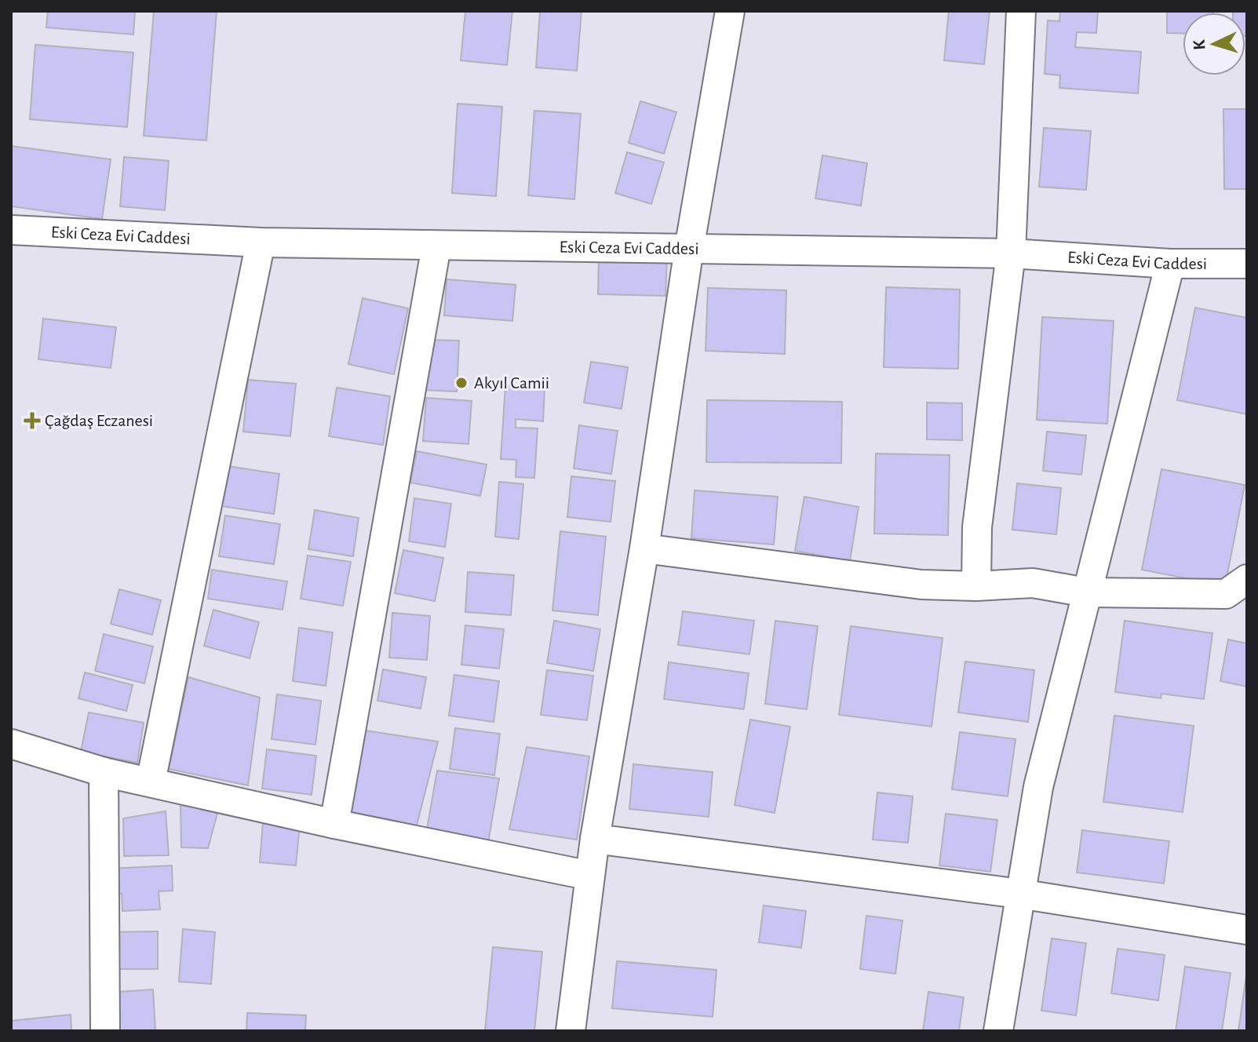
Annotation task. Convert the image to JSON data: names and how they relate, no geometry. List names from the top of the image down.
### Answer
{
  "streets": {
    "street": ["Eski Ceza Evi Caddesi"]
  },
  "places": {
    "other": ["Akyıl Camii"],
    "health": ["Çağdaş Eczanesi"]
  },
  "north": "left"
}
